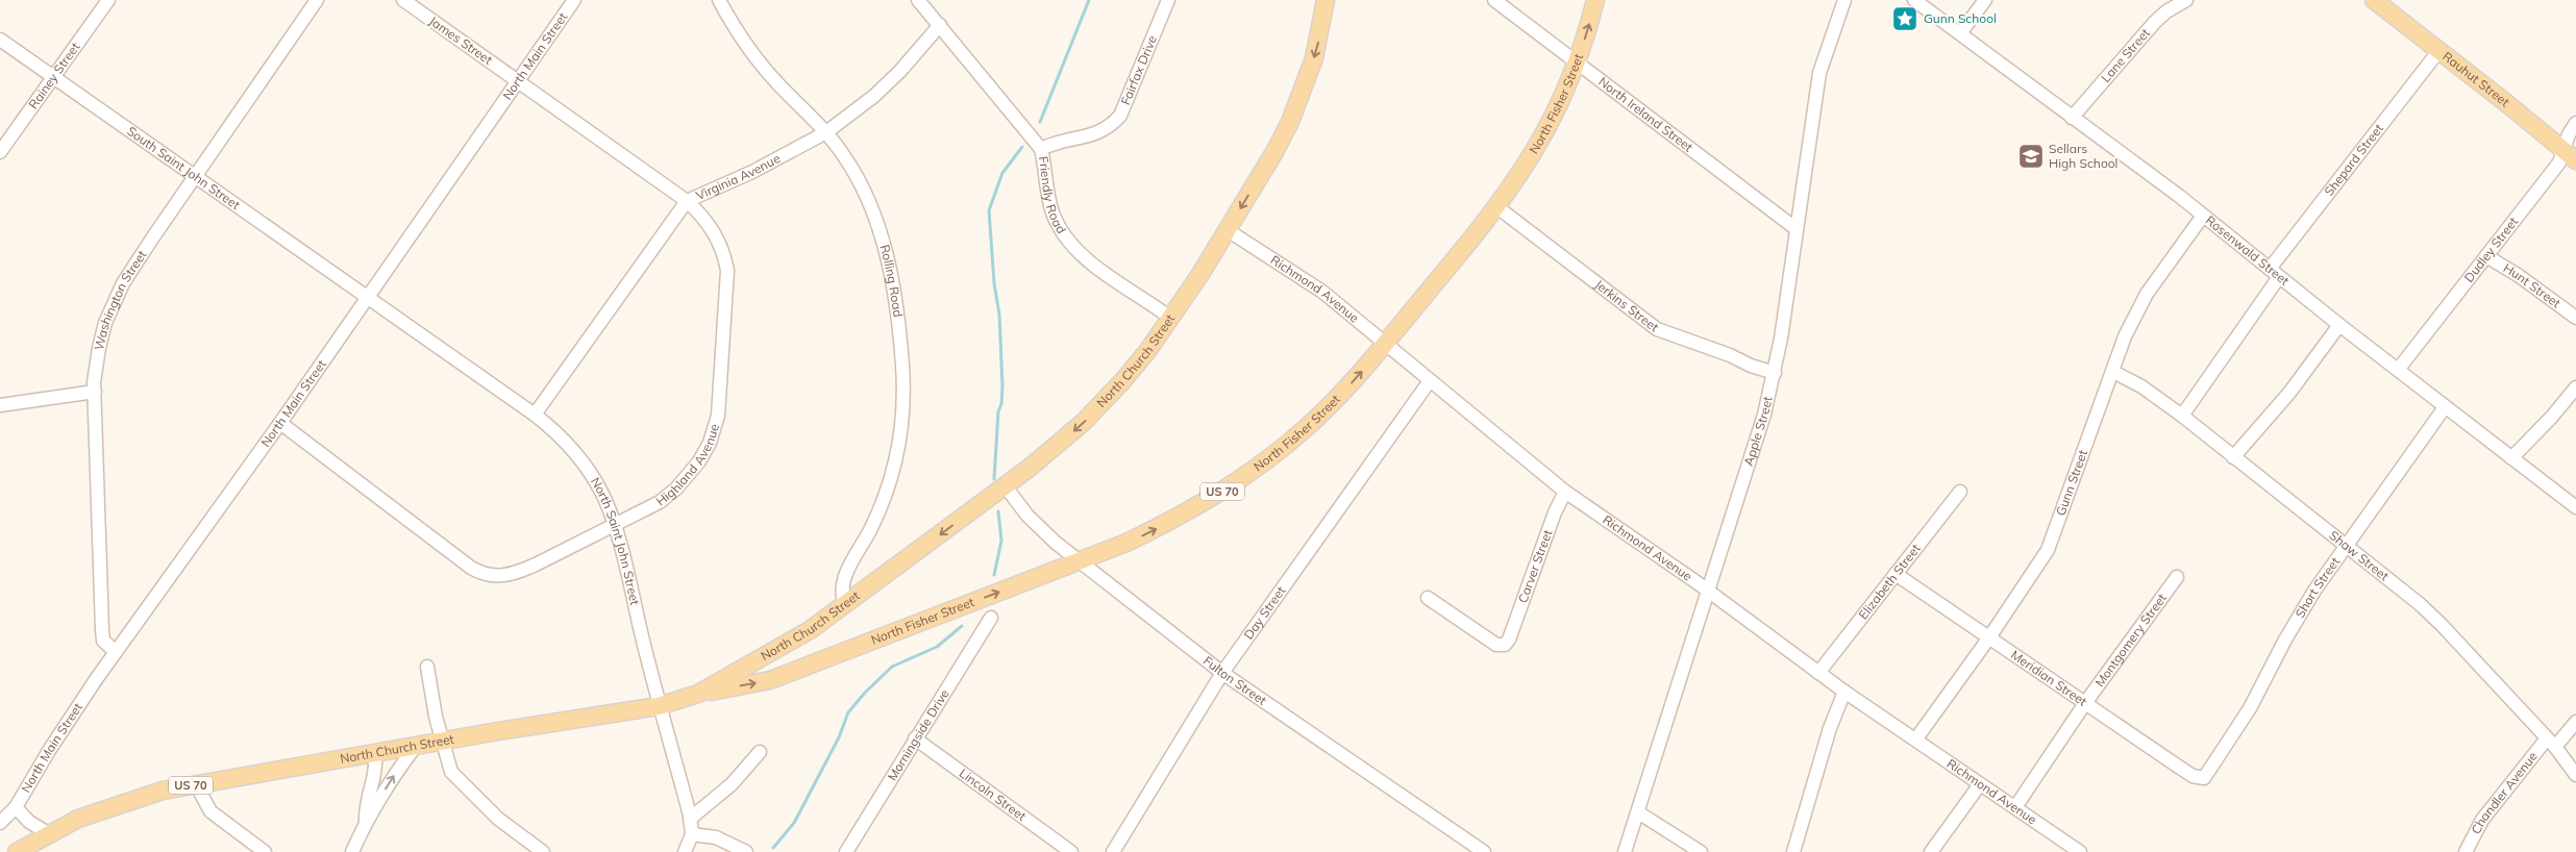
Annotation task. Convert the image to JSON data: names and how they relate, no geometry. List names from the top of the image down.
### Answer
{
  "streets": {
    "main road": [
      "Rauhut Street",
      "North Fisher Street",
      "North Church Street",
      "US 70"
    ],
    "street": [
      "James Street",
      "Lane Street",
      "North Main Street",
      "Fairfax Drive",
      "Rainey Street",
      "North Ireland Street",
      "Shepard Street",
      "South Saint John Street",
      "Virginia Avenue",
      "Friendly Road",
      "Dudley Street",
      "Rosenwald Street",
      "Rolling Road",
      "Hunt Street",
      "Richmond Avenue",
      "Washington Street",
      "Jerkins Street",
      "Apple Street",
      "Highland Avenue",
      "Gunn Street",
      "North Saint John Street",
      "Shaw Street",
      "Carver Street",
      "Elizabeth Street",
      "Short Street",
      "Day Street",
      "Montgomery Street",
      "Meridian Street",
      "Fulton Street",
      "Morningside Drive",
      "Lincoln Street",
      "Chandler Avenue"
    ]
  },
  "crossings": [
    ["James Street", "North Main Street"],
    ["James Street", "Highland Avenue"],
    ["Lane Street", "Rosenwald Street"],
    ["North Main Street", "South Saint John Street"],
    ["North Main Street", "Washington Street"],
    ["North Main Street", "North Church Street"],
    ["North Main Street", "Highland Avenue"],
    ["North Main Street", "North Saint John Street"],
    ["Fairfax Drive", "Friendly Road"],
    ["Rainey Street", "South Saint John Street"],
    ["Rauhut Street", "Shepard Street"],
    ["Rauhut Street", "Dudley Street"],
    ["North Fisher Street", "North Ireland Street"],
    ["North Fisher Street", "Richmond Avenue"],
    ["North Fisher Street", "Jerkins Street"],
    ["North Fisher Street", "North Church Street"],
    ["North Fisher Street", "Fulton Street"],
    ["North Ireland Street", "Apple Street"],
    ["Shepard Street", "Rosenwald Street"],
    ["Shepard Street", "Shaw Street"],
    ["South Saint John Street", "Washington Street"],
    ["South Saint John Street", "North Saint John Street"],
    ["Virginia Avenue", "Friendly Road"],
    ["Virginia Avenue", "Rolling Road"],
    ["Virginia Avenue", "Highland Avenue"],
    ["Virginia Avenue", "North Saint John Street"],
    ["Friendly Road", "North Church Street"],
    ["Dudley Street", "Rosenwald Street"],
    ["Dudley Street", "Hunt Street"],
    ["Rosenwald Street", "Gunn Street"],
    ["Rosenwald Street", "Short Street"],
    ["Rolling Road", "North Church Street"],
    ["Richmond Avenue", "North Church Street"],
    ["Richmond Avenue", "Apple Street"],
    ["Richmond Avenue", "Gunn Street"],
    ["Richmond Avenue", "Carver Street"],
    ["Richmond Avenue", "Elizabeth Street"],
    ["Richmond Avenue", "Day Street"],
    ["Richmond Avenue", "Montgomery Street"],
    ["Jerkins Street", "Apple Street"],
    ["North Church Street", "North Saint John Street"],
    ["North Church Street", "Fulton Street"],
    ["Highland Avenue", "North Saint John Street"],
    ["Gunn Street", "Shaw Street"],
    ["Gunn Street", "Meridian Street"],
    ["Shaw Street", "Short Street"],
    ["Shaw Street", "Chandler Avenue"],
    ["Elizabeth Street", "Meridian Street"],
    ["Short Street", "Meridian Street"],
    ["Day Street", "Fulton Street"],
    ["Montgomery Street", "Meridian Street"],
    ["Morningside Drive", "Lincoln Street"]
  ],
  "one_way": ["North Fisher Street", "North Church Street"],
  "places": {
    "place": ["Gunn School"],
    "school or university": ["Sellars High School"]
  }
}
